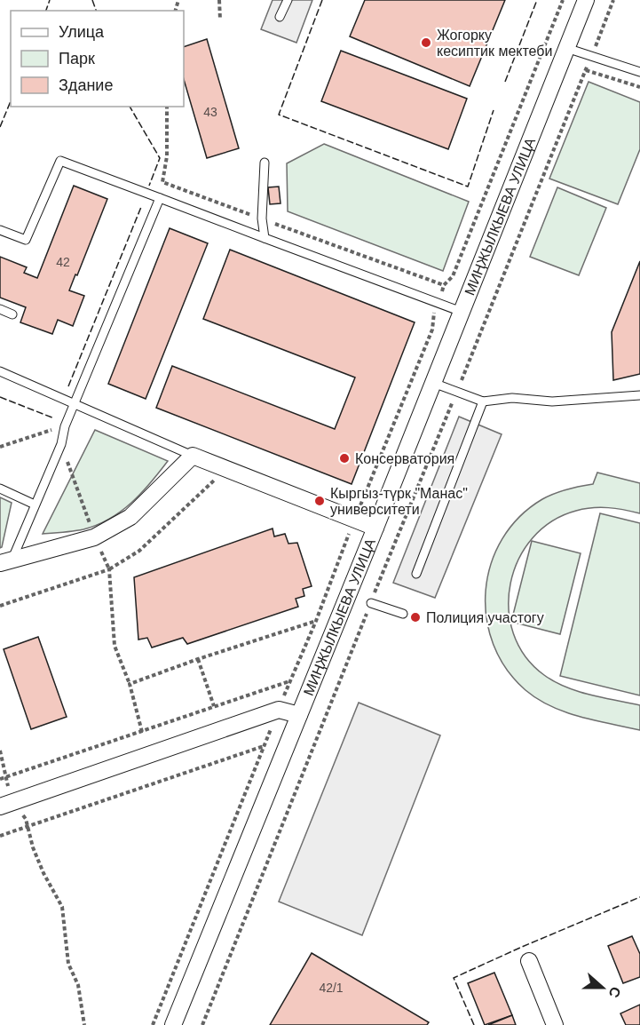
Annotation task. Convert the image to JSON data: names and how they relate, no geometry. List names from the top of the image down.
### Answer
{
  "streets": {
    "street": ["МИҢЖЫЛКЫЕВА УЛИЦА"]
  },
  "places": [
    "Жогорку кесиптик мектеби",
    "Консерватория",
    "Кыргыз-түрк \"Манас\" университети",
    "Полиция участогу"
  ],
  "house_numbers": ["43", "42", "42/1"],
  "legend": ["Улица", "Парк", "Здание"],
  "north": "right"
}
